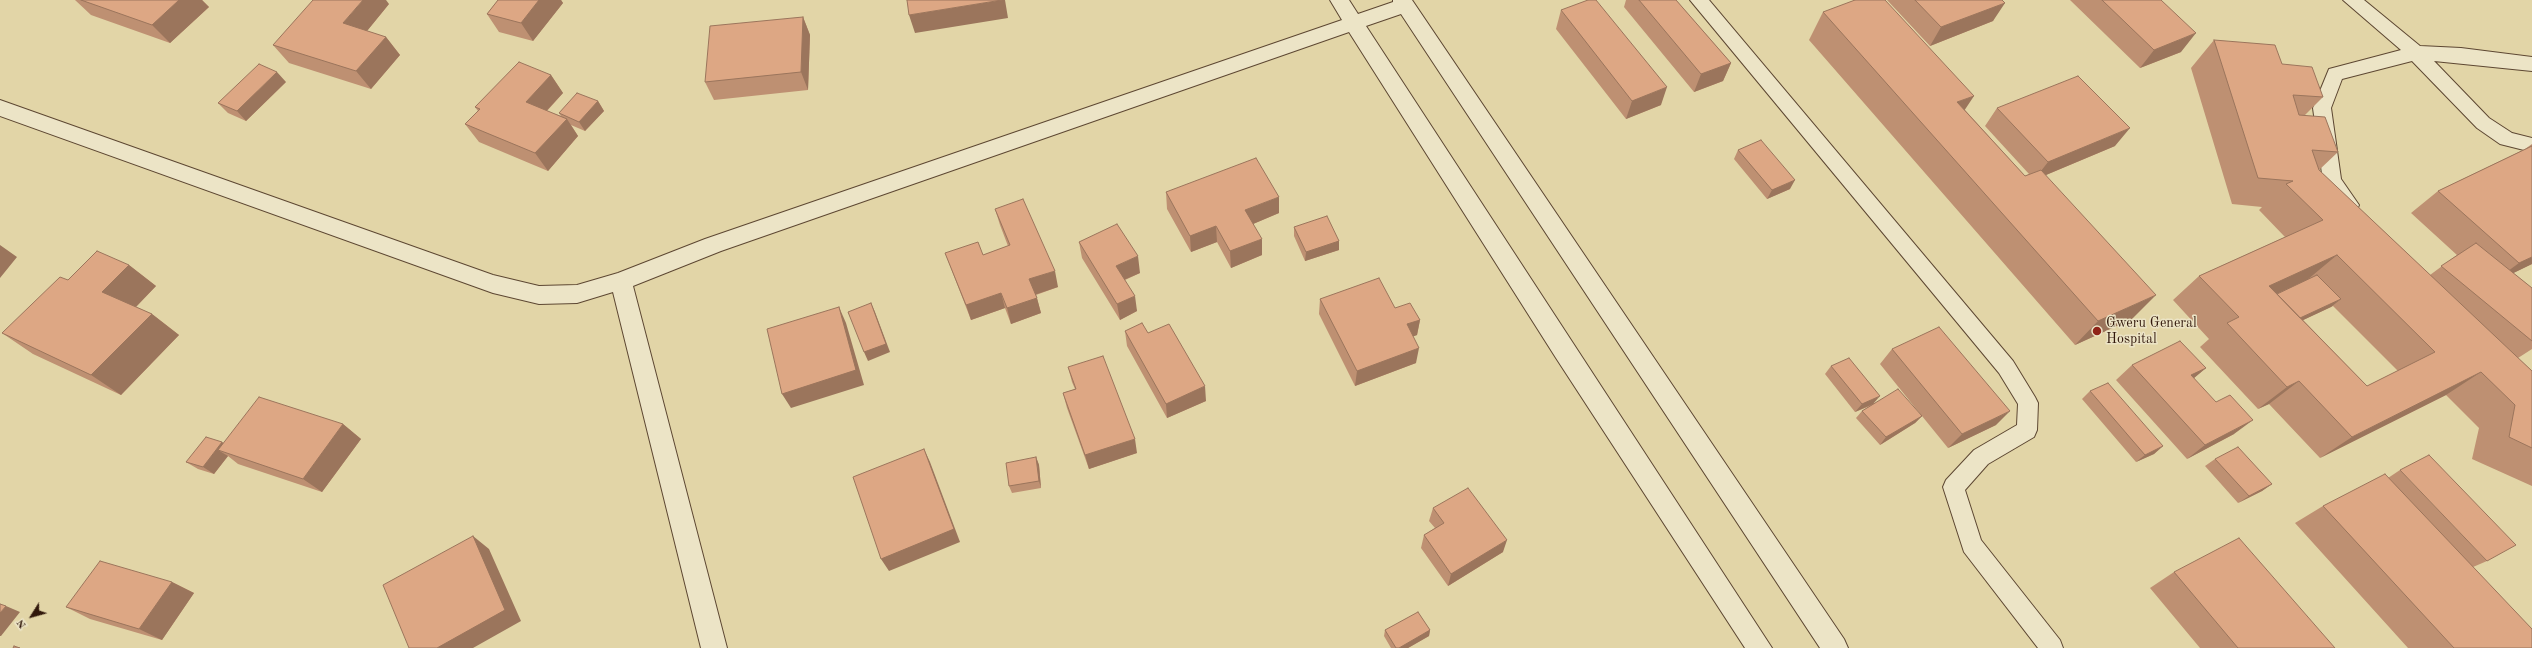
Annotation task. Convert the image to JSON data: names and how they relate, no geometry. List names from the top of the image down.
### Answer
{
  "places": ["Gweru General Hospital"],
  "north": "bottom left"
}
